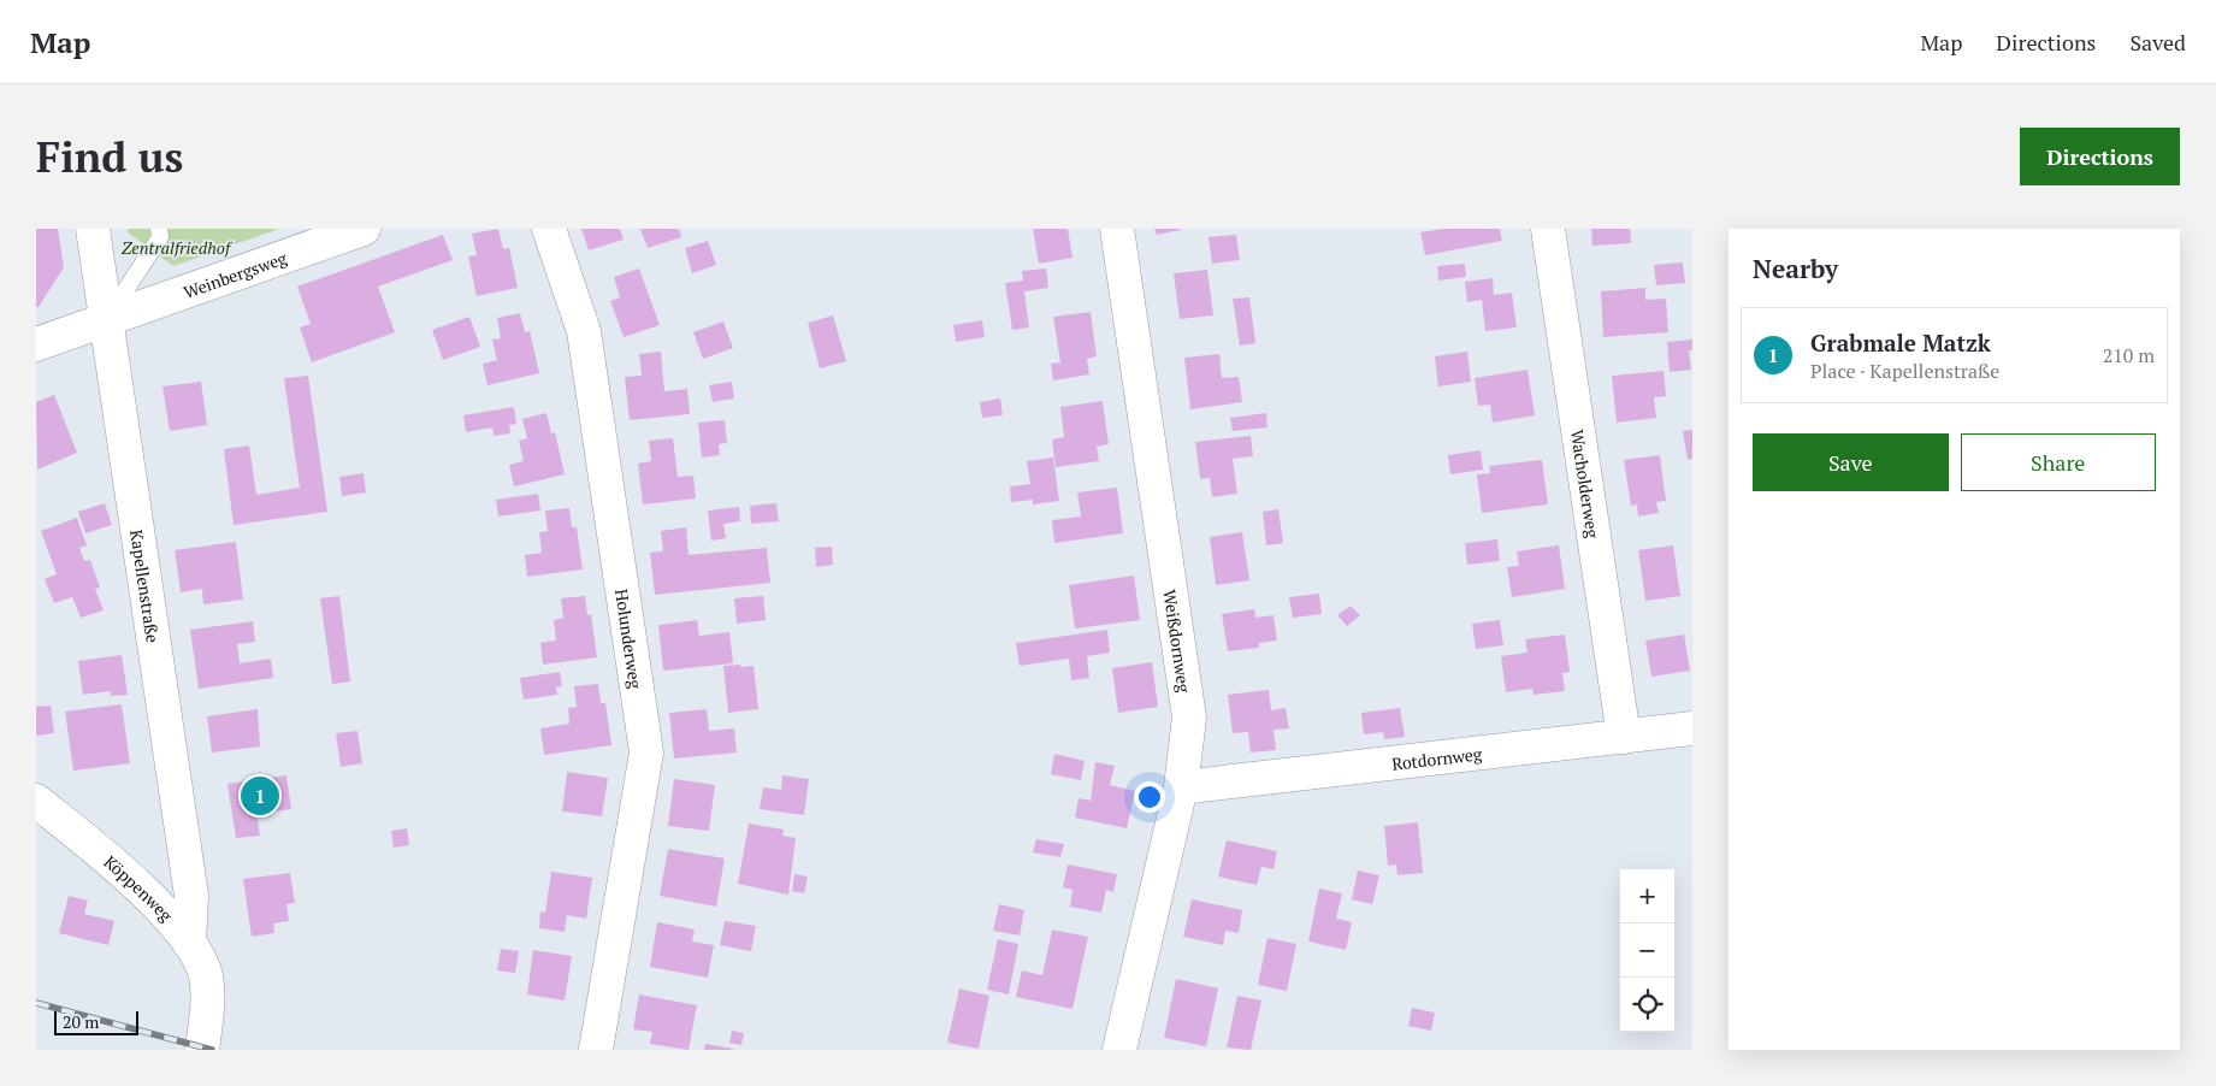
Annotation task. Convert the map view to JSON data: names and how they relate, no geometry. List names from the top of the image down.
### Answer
{
  "streets": {
    "street": [
      "Weinbergsweg",
      "Wacholderweg",
      "Kapellenstraße",
      "Holunderweg",
      "Weißdornweg",
      "Rotdornweg",
      "Köppenweg"
    ]
  },
  "crossings": [
    ["Weinbergsweg", "Kapellenstraße"],
    ["Wacholderweg", "Rotdornweg"],
    ["Kapellenstraße", "Köppenweg"],
    ["Weißdornweg", "Rotdornweg"]
  ],
  "parks": ["Zentralfriedhof"],
  "scale_bar": "20 m",
  "page": {
    "header": "Map",
    "nav": ["Map", "Directions", "Saved"],
    "buttons": [
      "Directions",
      ["Save", "Share"]
    ],
    "title": "Find us",
    "heading": "Nearby",
    "list": [
      {
        "mark": "1",
        "name": "Grabmale Matzk",
        "note": "Place · Kapellenstraße",
        "value": "210 m"
      }
    ],
    "pins": "1",
    "map_buttons": ["+", "−"],
    "scale": "20 m"
  }
}
